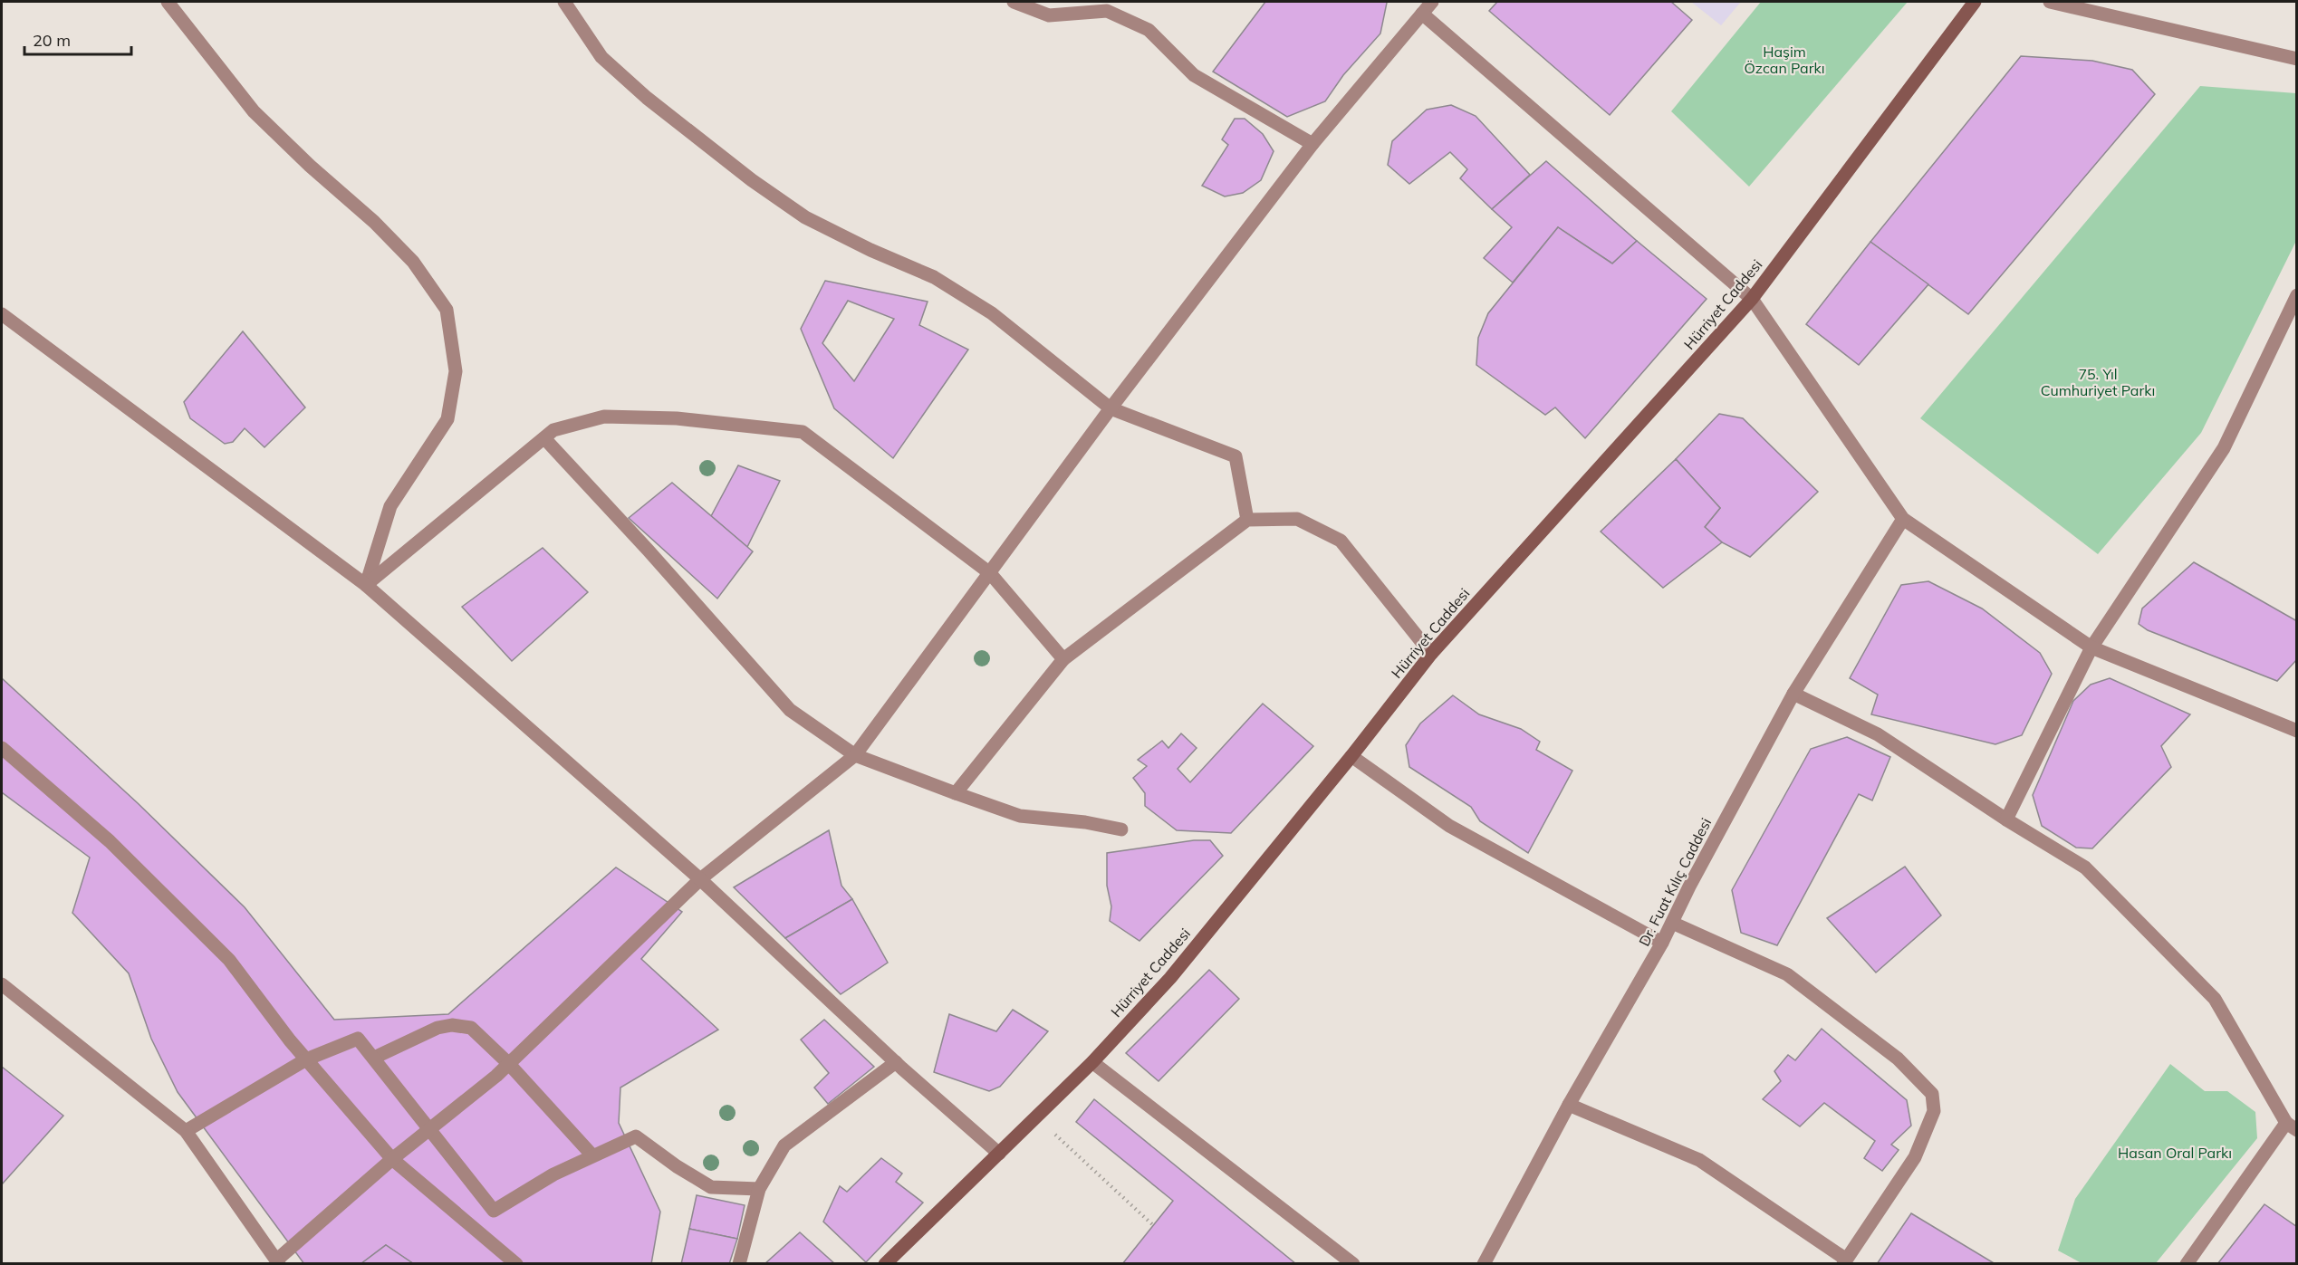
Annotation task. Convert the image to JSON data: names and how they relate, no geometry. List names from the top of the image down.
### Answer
{
  "streets": {
    "main road": ["Hürriyet Caddesi"],
    "street": ["Dr. Fuat Kılıç Caddesi"]
  },
  "parks": ["Haşim Özcan Parkı", "75. Yıl Cumhuriyet Parkı", "Hasan Oral Parkı"],
  "scale_bar": "20 m"
}
